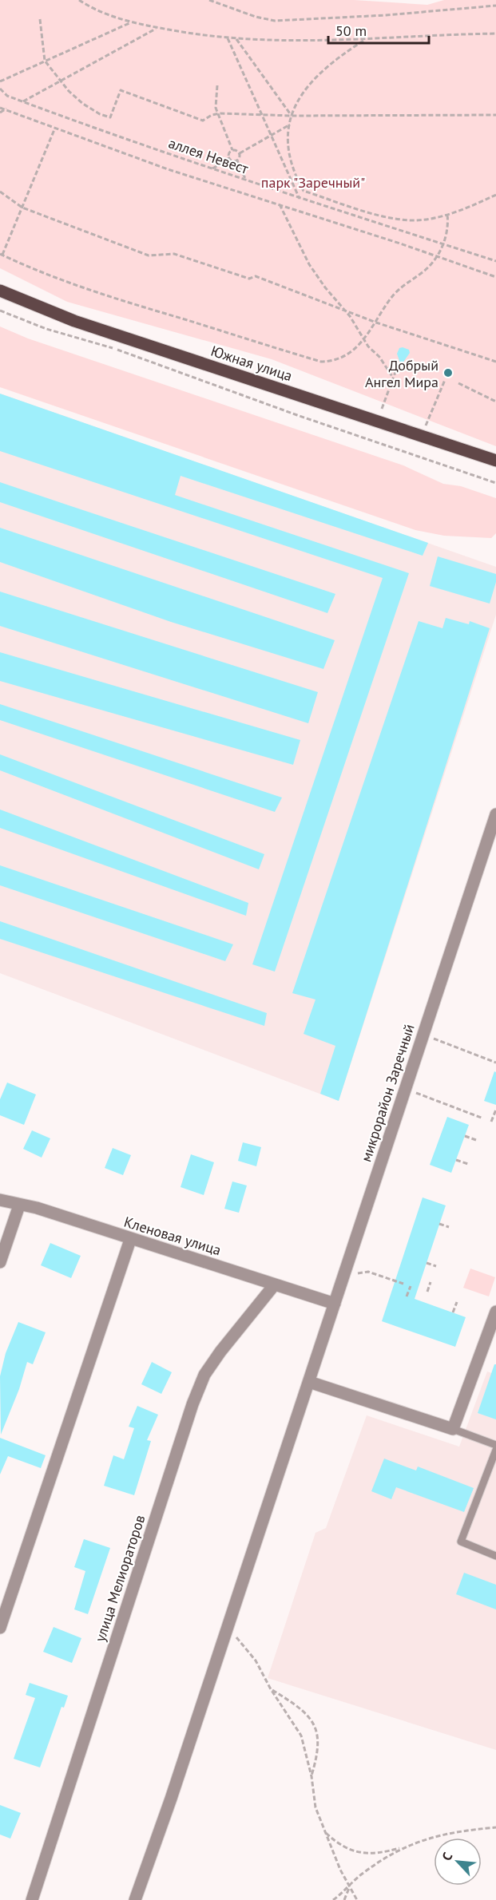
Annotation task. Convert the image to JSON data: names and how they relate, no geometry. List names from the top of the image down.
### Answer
{
  "streets": {
    "main road": ["Южная улица"],
    "street": ["микрорайон Заречный", "Кленовая улица", "улица Мелиораторов"],
    "path": ["аллея Невест"]
  },
  "crossings": [
    ["микрорайон Заречный", "Кленовая улица"],
    ["Кленовая улица", "улица Мелиораторов"]
  ],
  "parks": ["парк \"Заречный\""],
  "places": ["Добрый Ангел Мира"],
  "scale_bar": "50 m",
  "north": "top left"
}
